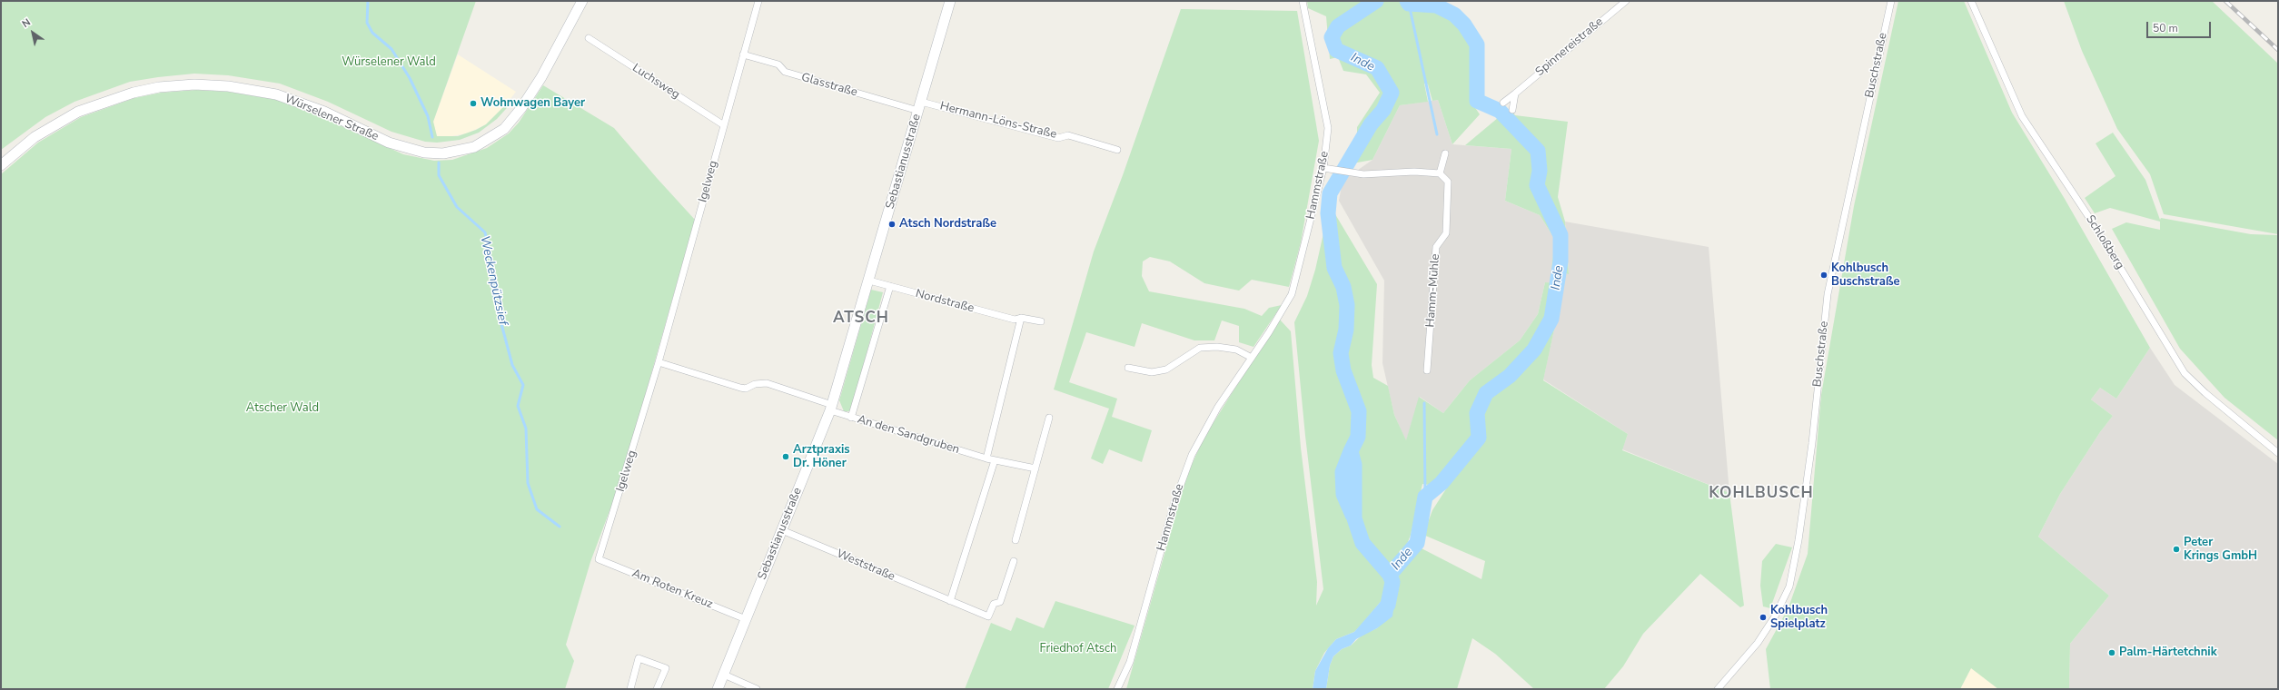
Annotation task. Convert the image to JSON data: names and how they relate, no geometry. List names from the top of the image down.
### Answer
{
  "streets": {
    "main road": ["Würselener Straße", "Sebastianusstraße"],
    "street": [
      "Spinnereistraße",
      "Buschstraße",
      "Luchsweg",
      "Glasstraße",
      "Hermann-Löns-Straße",
      "Igelweg",
      "Hammstraße",
      "Schloßberg",
      "Hamm-Mühle",
      "Nordstraße",
      "An den Sandgruben",
      "Weststraße",
      "Am Roten Kreuz"
    ]
  },
  "crossings": [
    ["Luchsweg", "Igelweg"],
    ["Glasstraße", "Hermann-Löns-Straße"],
    ["Glasstraße", "Sebastianusstraße"],
    ["Glasstraße", "Igelweg"],
    ["Hermann-Löns-Straße", "Sebastianusstraße"],
    ["Sebastianusstraße", "Nordstraße"],
    ["Sebastianusstraße", "An den Sandgruben"],
    ["Sebastianusstraße", "Weststraße"],
    ["Sebastianusstraße", "Am Roten Kreuz"],
    ["Igelweg", "Am Roten Kreuz"]
  ],
  "districts": ["ATSCH", "KOHLBUSCH"],
  "water": ["Inde", "Weckenpützsief"],
  "parks": ["Würselener Wald", "Atscher Wald", "Friedhof Atsch"],
  "places": [
    "Wohnwagen Bayer",
    "Atsch Nordstraße",
    "Kohlbusch Buschstraße",
    "Arztpraxis Dr. Höner",
    "Peter Krings GmbH",
    "Kohlbusch Spielplatz",
    "Palm-Härtetchnik"
  ],
  "scale_bar": "50 m",
  "north": "top left"
}
